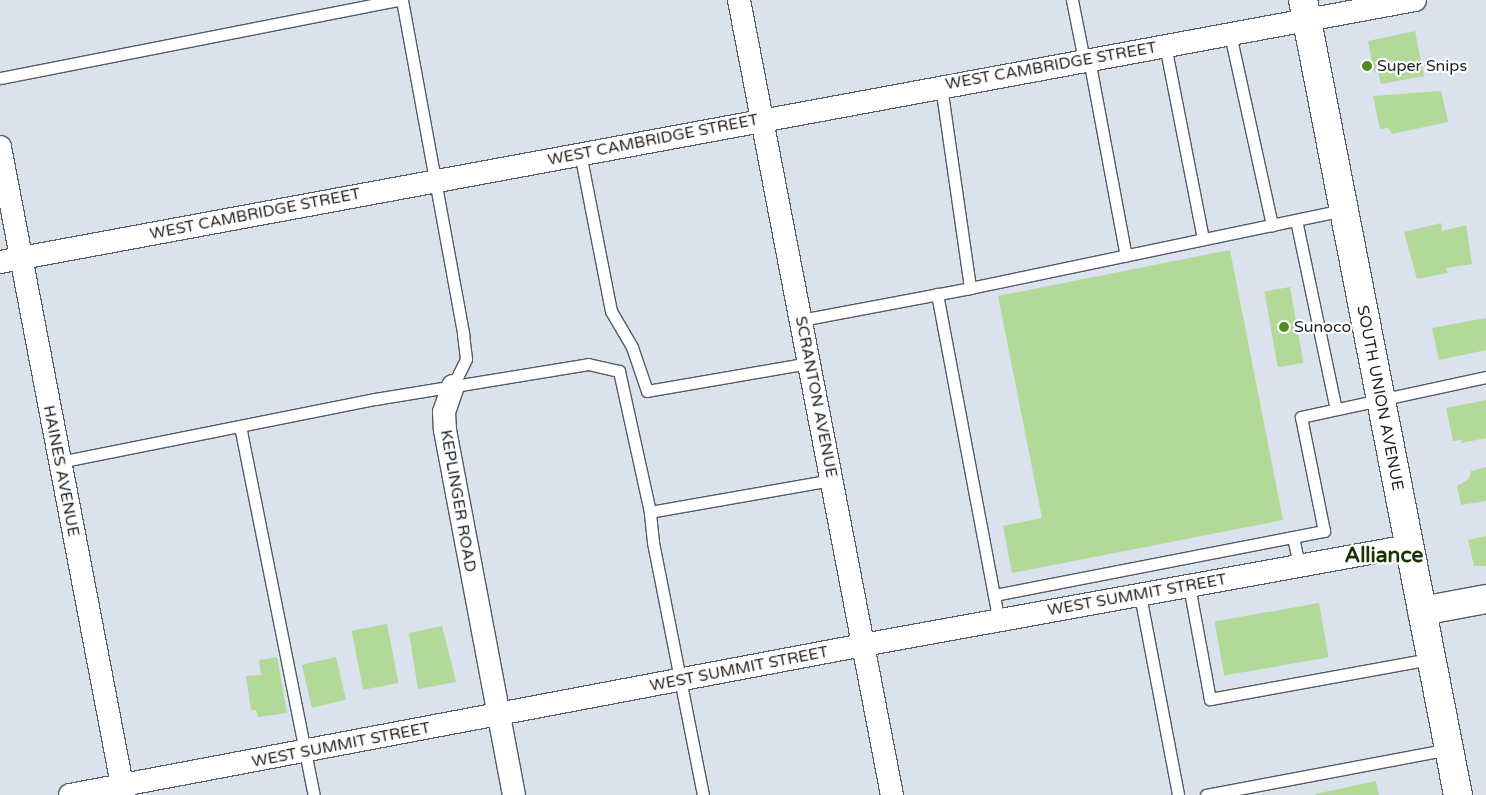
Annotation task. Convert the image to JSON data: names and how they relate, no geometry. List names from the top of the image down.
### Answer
{
  "streets": {
    "main road": ["SOUTH UNION AVENUE"],
    "street": [
      "WEST CAMBRIDGE STREET",
      "SCRANTON AVENUE",
      "HAINES AVENUE",
      "KEPLINGER ROAD",
      "WEST SUMMIT STREET"
    ]
  },
  "crossings": [
    ["WEST CAMBRIDGE STREET", "SCRANTON AVENUE"],
    ["WEST CAMBRIDGE STREET", "SOUTH UNION AVENUE"],
    ["WEST CAMBRIDGE STREET", "HAINES AVENUE"],
    ["WEST CAMBRIDGE STREET", "KEPLINGER ROAD"],
    ["SCRANTON AVENUE", "WEST SUMMIT STREET"],
    ["SOUTH UNION AVENUE", "WEST SUMMIT STREET"],
    ["HAINES AVENUE", "WEST SUMMIT STREET"],
    ["KEPLINGER ROAD", "WEST SUMMIT STREET"]
  ],
  "districts": ["Alliance"],
  "places": ["Super Snips", "Sunoco"]
}
